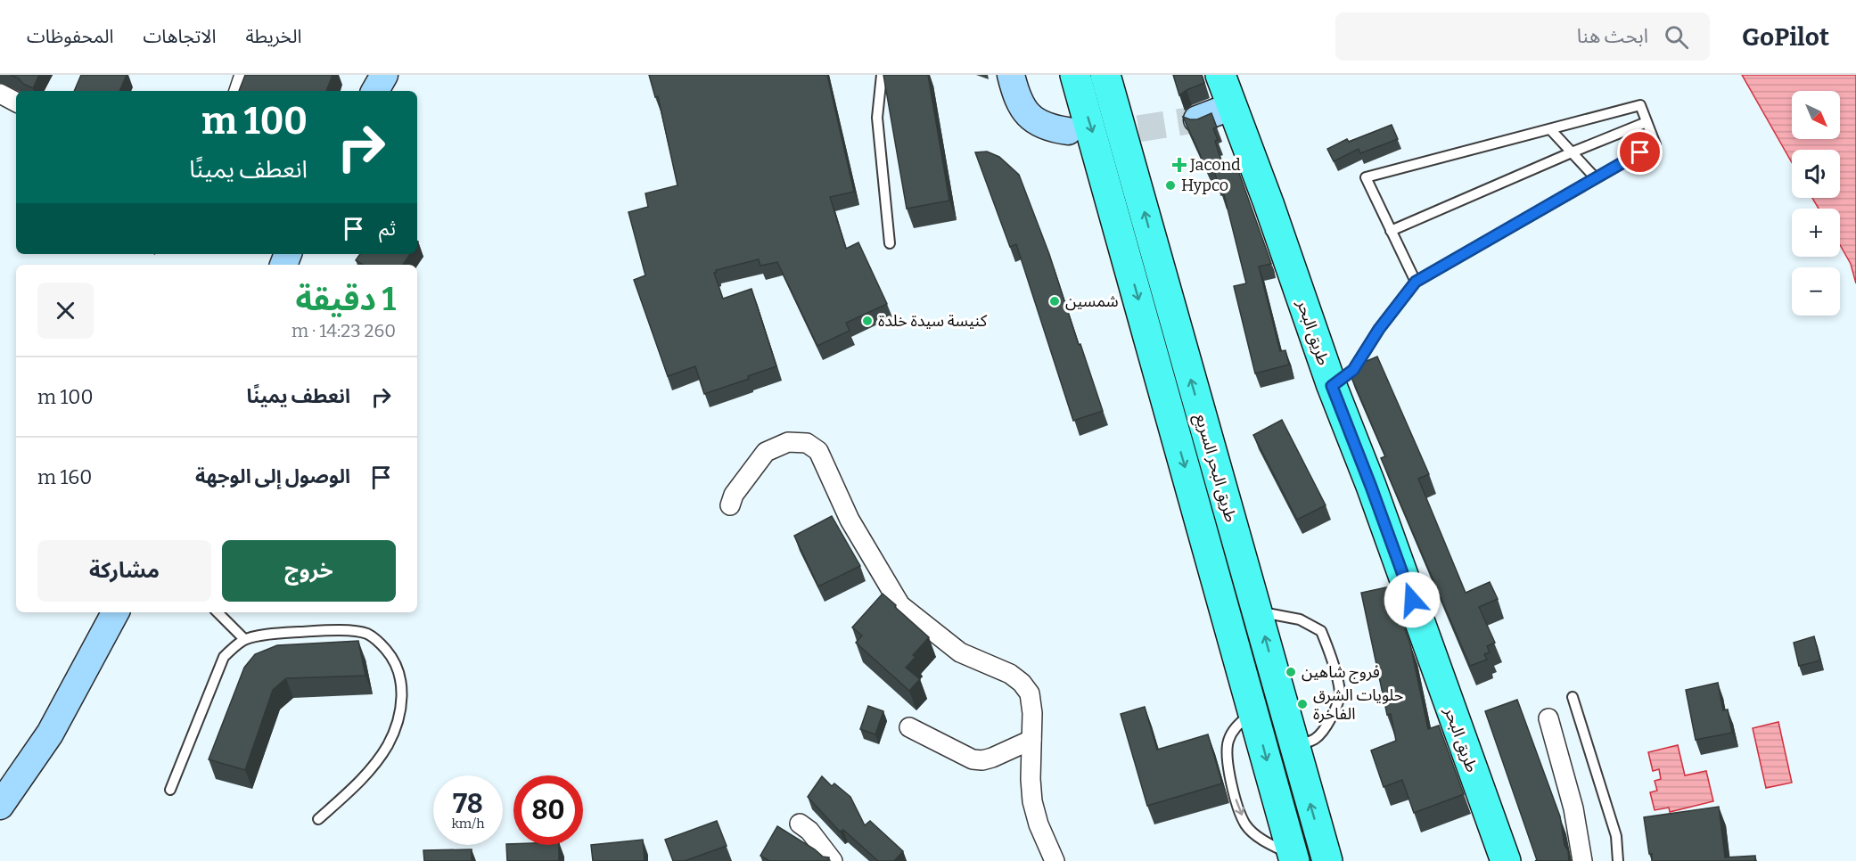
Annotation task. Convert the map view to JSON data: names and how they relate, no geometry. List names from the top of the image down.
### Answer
{
  "streets": {
    "highway": ["طريق البحر", "طريق البحر السريع"]
  },
  "places": {
    "health": ["Jacond"],
    "other": [
      "Hypco",
      "شمسين",
      "كنيسة سيدة خلدة",
      "فروج شاهين",
      "حلويات الشرق الفاخرة"
    ]
  },
  "north": "bottom right",
  "page": {
    "header": "GoPilot",
    "search": "ابحث هنا",
    "nav": ["الخريطة", "الاتجاهات", "المحفوظات"],
    "map_buttons": ["+", "−"],
    "turn": ["100 m", "انعطف يمينًا"],
    "then": "ثم",
    "heading": ["1 دقيقة", "260 m · 14:23"],
    "list": [
      {
        "name": "انعطف يمينًا",
        "value": "100 m"
      },
      {
        "name": "الوصول إلى الوجهة",
        "value": "160 m"
      }
    ],
    "buttons": ["خروج", "مشاركة"],
    "speed": "78 km/h",
    "limit": "80"
  }
}
